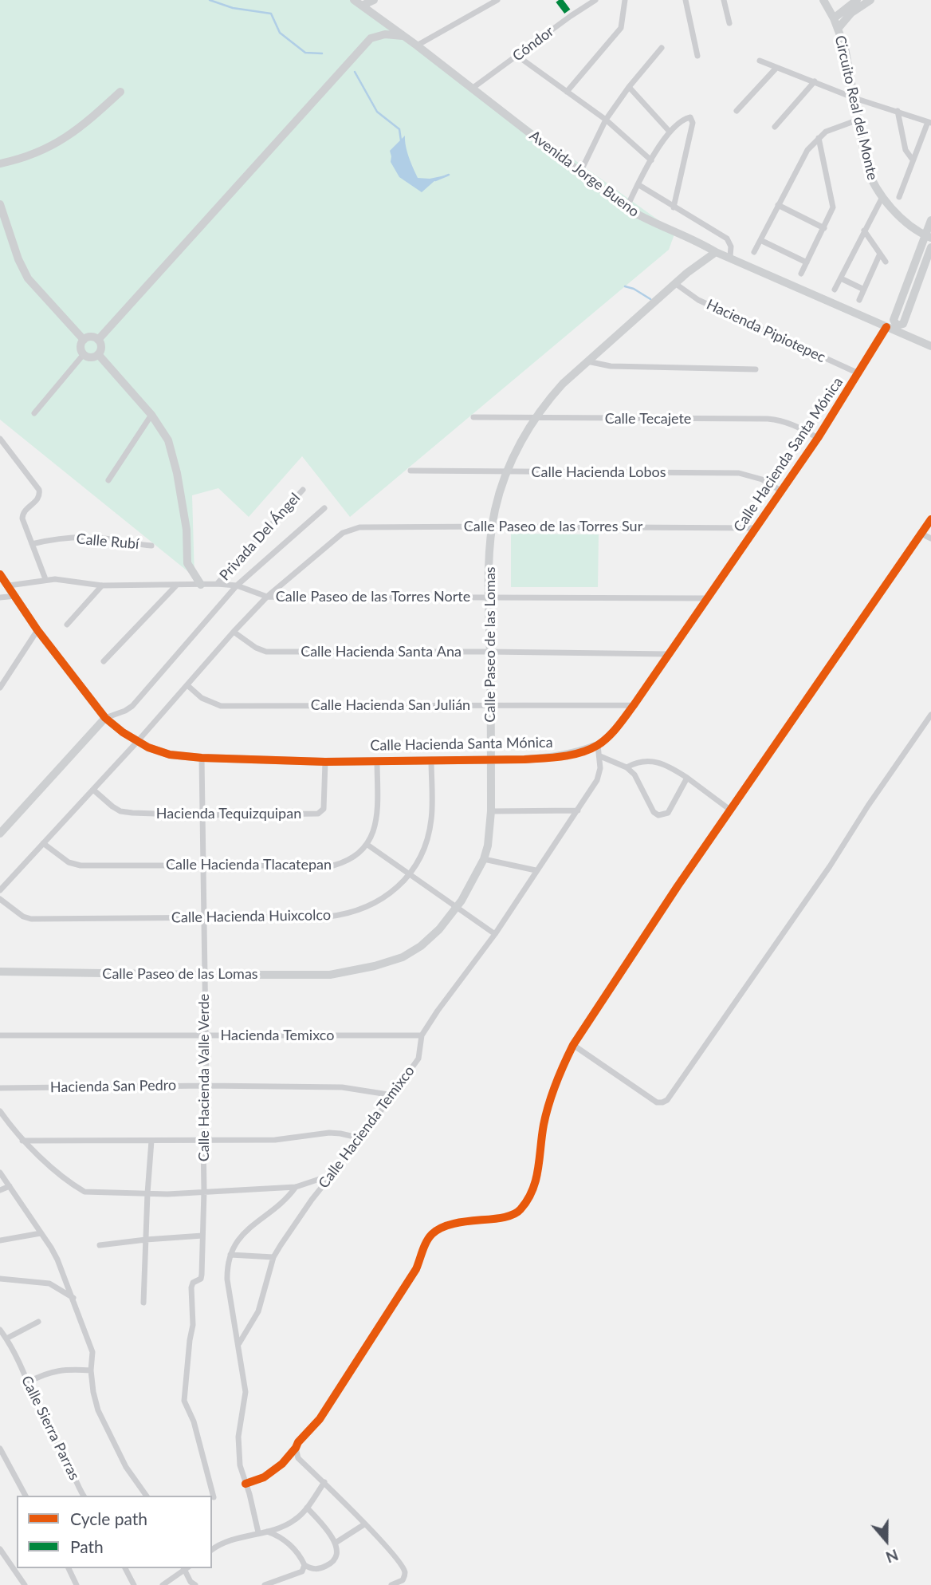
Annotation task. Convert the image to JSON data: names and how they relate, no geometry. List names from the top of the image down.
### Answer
{
  "streets": {
    "street": [
      "Cóndor",
      "Circuito Real del Monte",
      "Avenida Jorge Bueno",
      "Hacienda Pipiotepec",
      "Calle Tecajete",
      "Calle Hacienda Santa Mónica",
      "Calle Hacienda Lobos",
      "Calle Paseo de las Torres Sur",
      "Privada Del Ángel",
      "Calle Rubí",
      "Calle Paseo de las Torres Norte",
      "Calle Paseo de las Lomas",
      "Calle Hacienda Santa Ana",
      "Calle Hacienda San Julián",
      "Hacienda Tequizquipan",
      "Calle Hacienda Tlacatepan",
      "Calle Hacienda Huixcolco",
      "Hacienda Temixco",
      "Calle Hacienda Valle Verde",
      "Hacienda San Pedro",
      "Calle Hacienda Temixco",
      "Calle Sierra Parras"
    ]
  },
  "crossings": [
    ["Cóndor", "Avenida Jorge Bueno"],
    ["Avenida Jorge Bueno", "Calle Hacienda Santa Mónica"],
    ["Avenida Jorge Bueno", "Calle Paseo de las Lomas"],
    ["Hacienda Pipiotepec", "Calle Hacienda Santa Mónica"],
    ["Hacienda Pipiotepec", "Calle Paseo de las Lomas"],
    ["Calle Tecajete", "Calle Hacienda Santa Mónica"],
    ["Calle Tecajete", "Calle Paseo de las Lomas"],
    ["Calle Hacienda Santa Mónica", "Calle Hacienda Lobos"],
    ["Calle Hacienda Santa Mónica", "Calle Paseo de las Torres Sur"],
    ["Calle Hacienda Santa Mónica", "Calle Paseo de las Torres Norte"],
    ["Calle Hacienda Santa Mónica", "Calle Paseo de las Lomas"],
    ["Calle Hacienda Santa Mónica", "Calle Hacienda Santa Ana"],
    ["Calle Hacienda Santa Mónica", "Calle Hacienda San Julián"],
    ["Calle Hacienda Santa Mónica", "Hacienda Tequizquipan"],
    ["Calle Hacienda Santa Mónica", "Calle Hacienda Huixcolco"],
    ["Calle Hacienda Santa Mónica", "Calle Hacienda Valle Verde"],
    ["Calle Hacienda Santa Mónica", "Calle Hacienda Temixco"],
    ["Calle Hacienda Lobos", "Calle Paseo de las Lomas"],
    ["Calle Paseo de las Torres Sur", "Calle Paseo de las Torres Norte"],
    ["Calle Paseo de las Torres Sur", "Calle Paseo de las Lomas"],
    ["Privada Del Ángel", "Calle Paseo de las Torres Norte"],
    ["Calle Paseo de las Torres Norte", "Calle Paseo de las Lomas"],
    ["Calle Paseo de las Lomas", "Calle Hacienda Santa Ana"],
    ["Calle Paseo de las Lomas", "Calle Hacienda San Julián"],
    ["Calle Paseo de las Lomas", "Calle Hacienda Valle Verde"],
    ["Hacienda Tequizquipan", "Calle Hacienda Valle Verde"],
    ["Calle Hacienda Tlacatepan", "Calle Hacienda Valle Verde"],
    ["Calle Hacienda Huixcolco", "Calle Hacienda Valle Verde"],
    ["Hacienda Temixco", "Calle Hacienda Valle Verde"],
    ["Hacienda Temixco", "Calle Hacienda Temixco"],
    ["Calle Hacienda Valle Verde", "Hacienda San Pedro"],
    ["Hacienda San Pedro", "Calle Hacienda Temixco"]
  ],
  "legend": ["Cycle path", "Path"],
  "north": "bottom"
}
